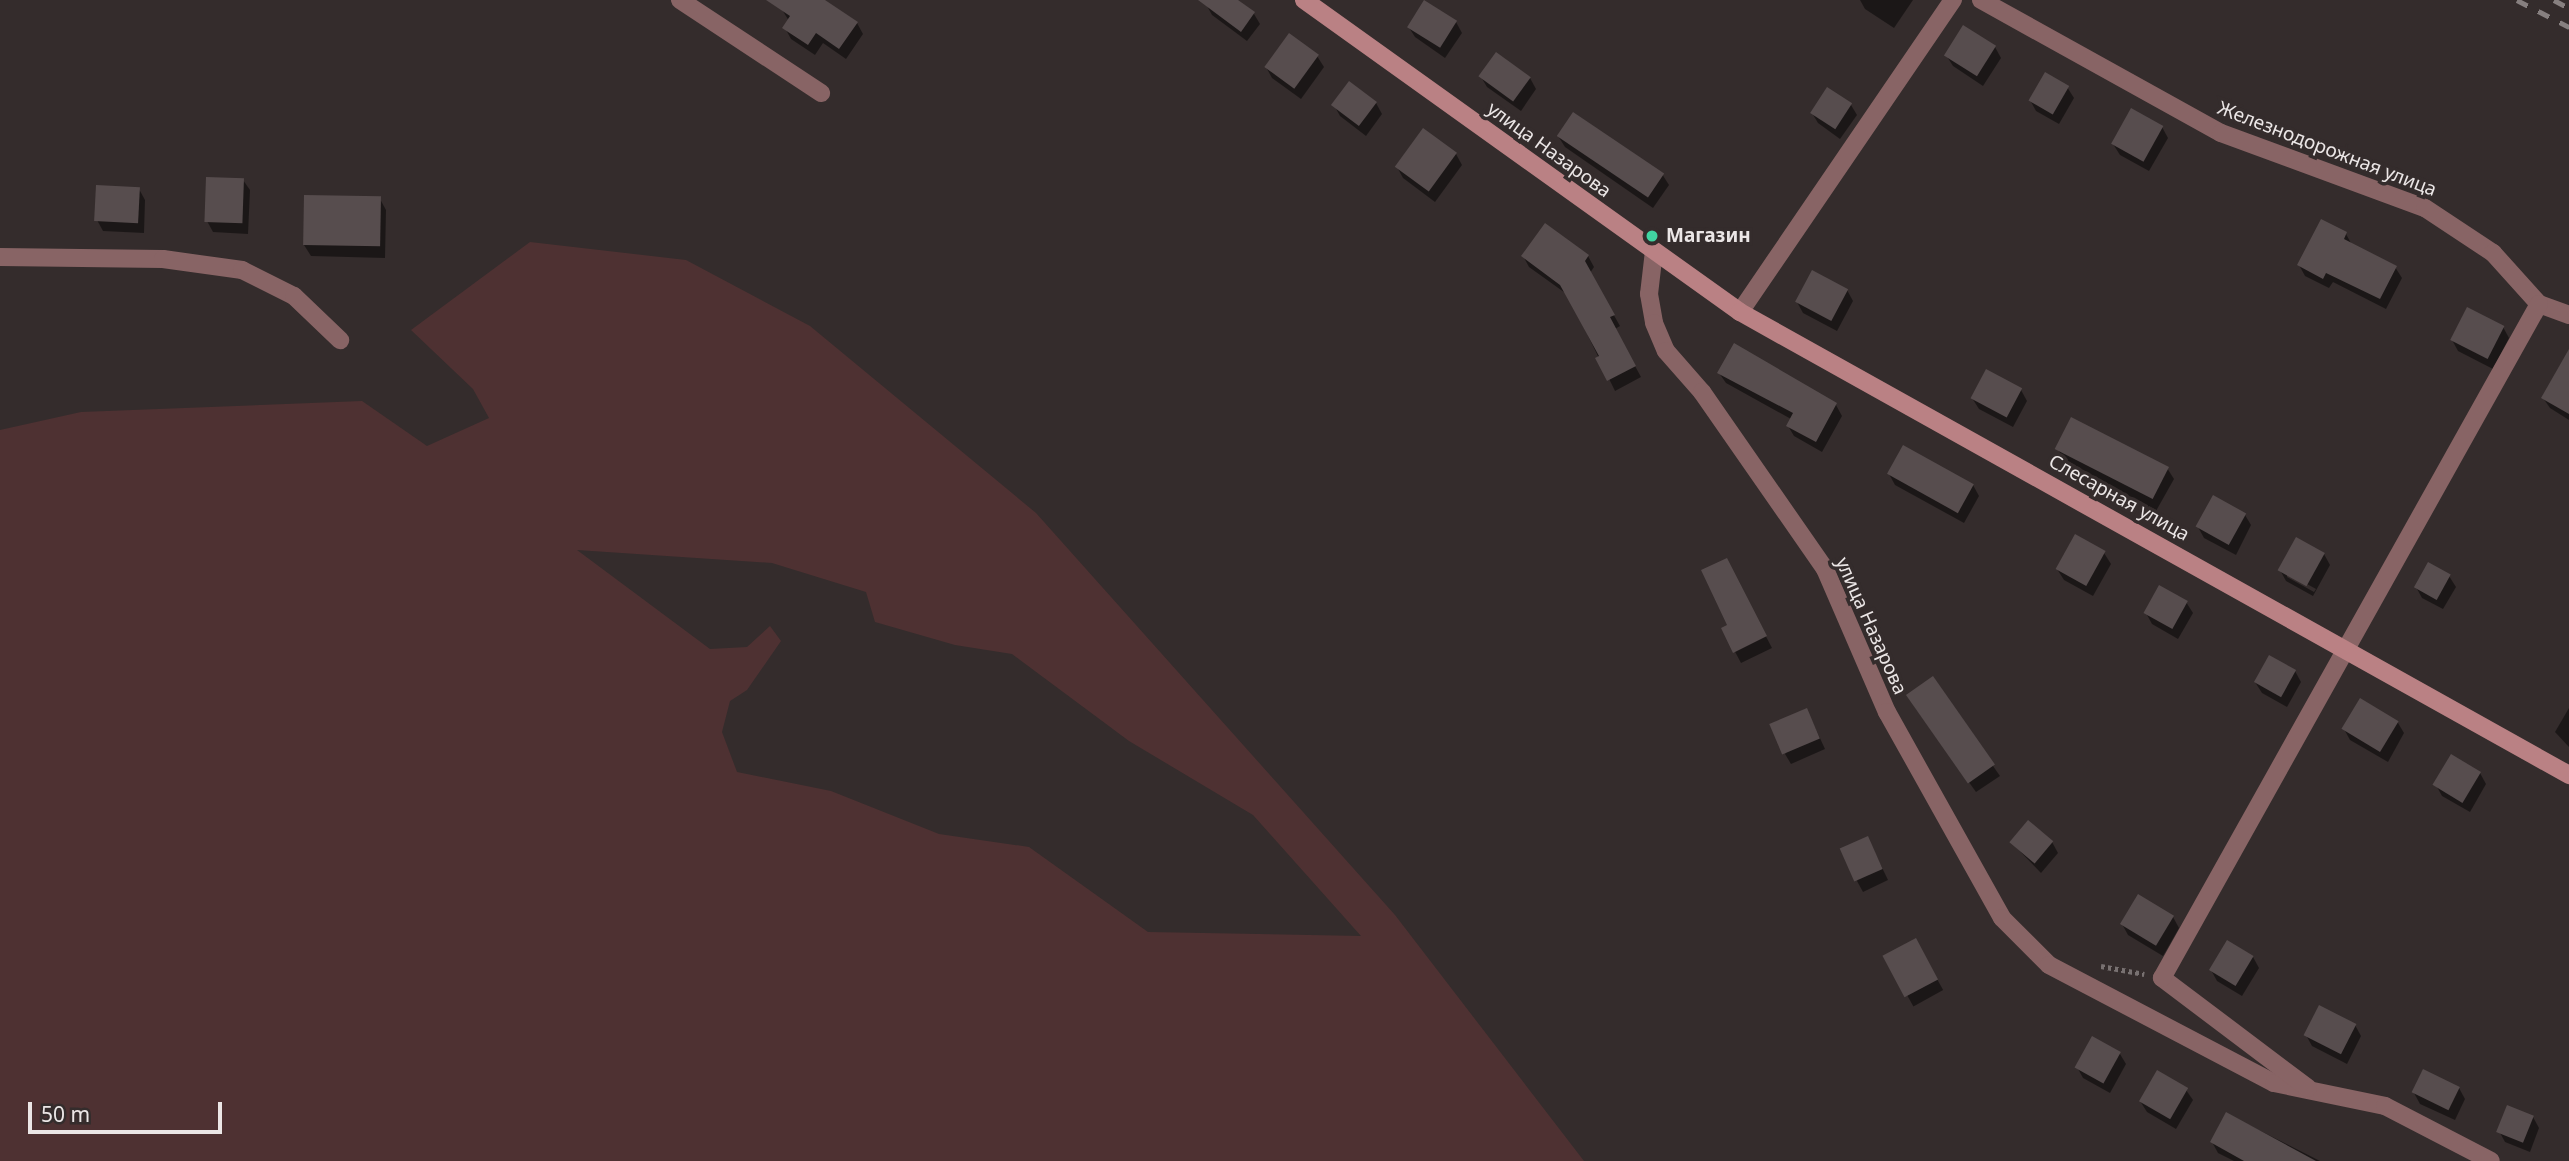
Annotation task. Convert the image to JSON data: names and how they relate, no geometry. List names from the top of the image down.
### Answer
{
  "streets": {
    "street": ["Железнодорожная улица", "улица Назарова", "Слесарная улица"]
  },
  "crossings": [
    ["улица Назарова", "Слесарная улица"]
  ],
  "places": ["Магазин"],
  "scale_bar": "50 m"
}
